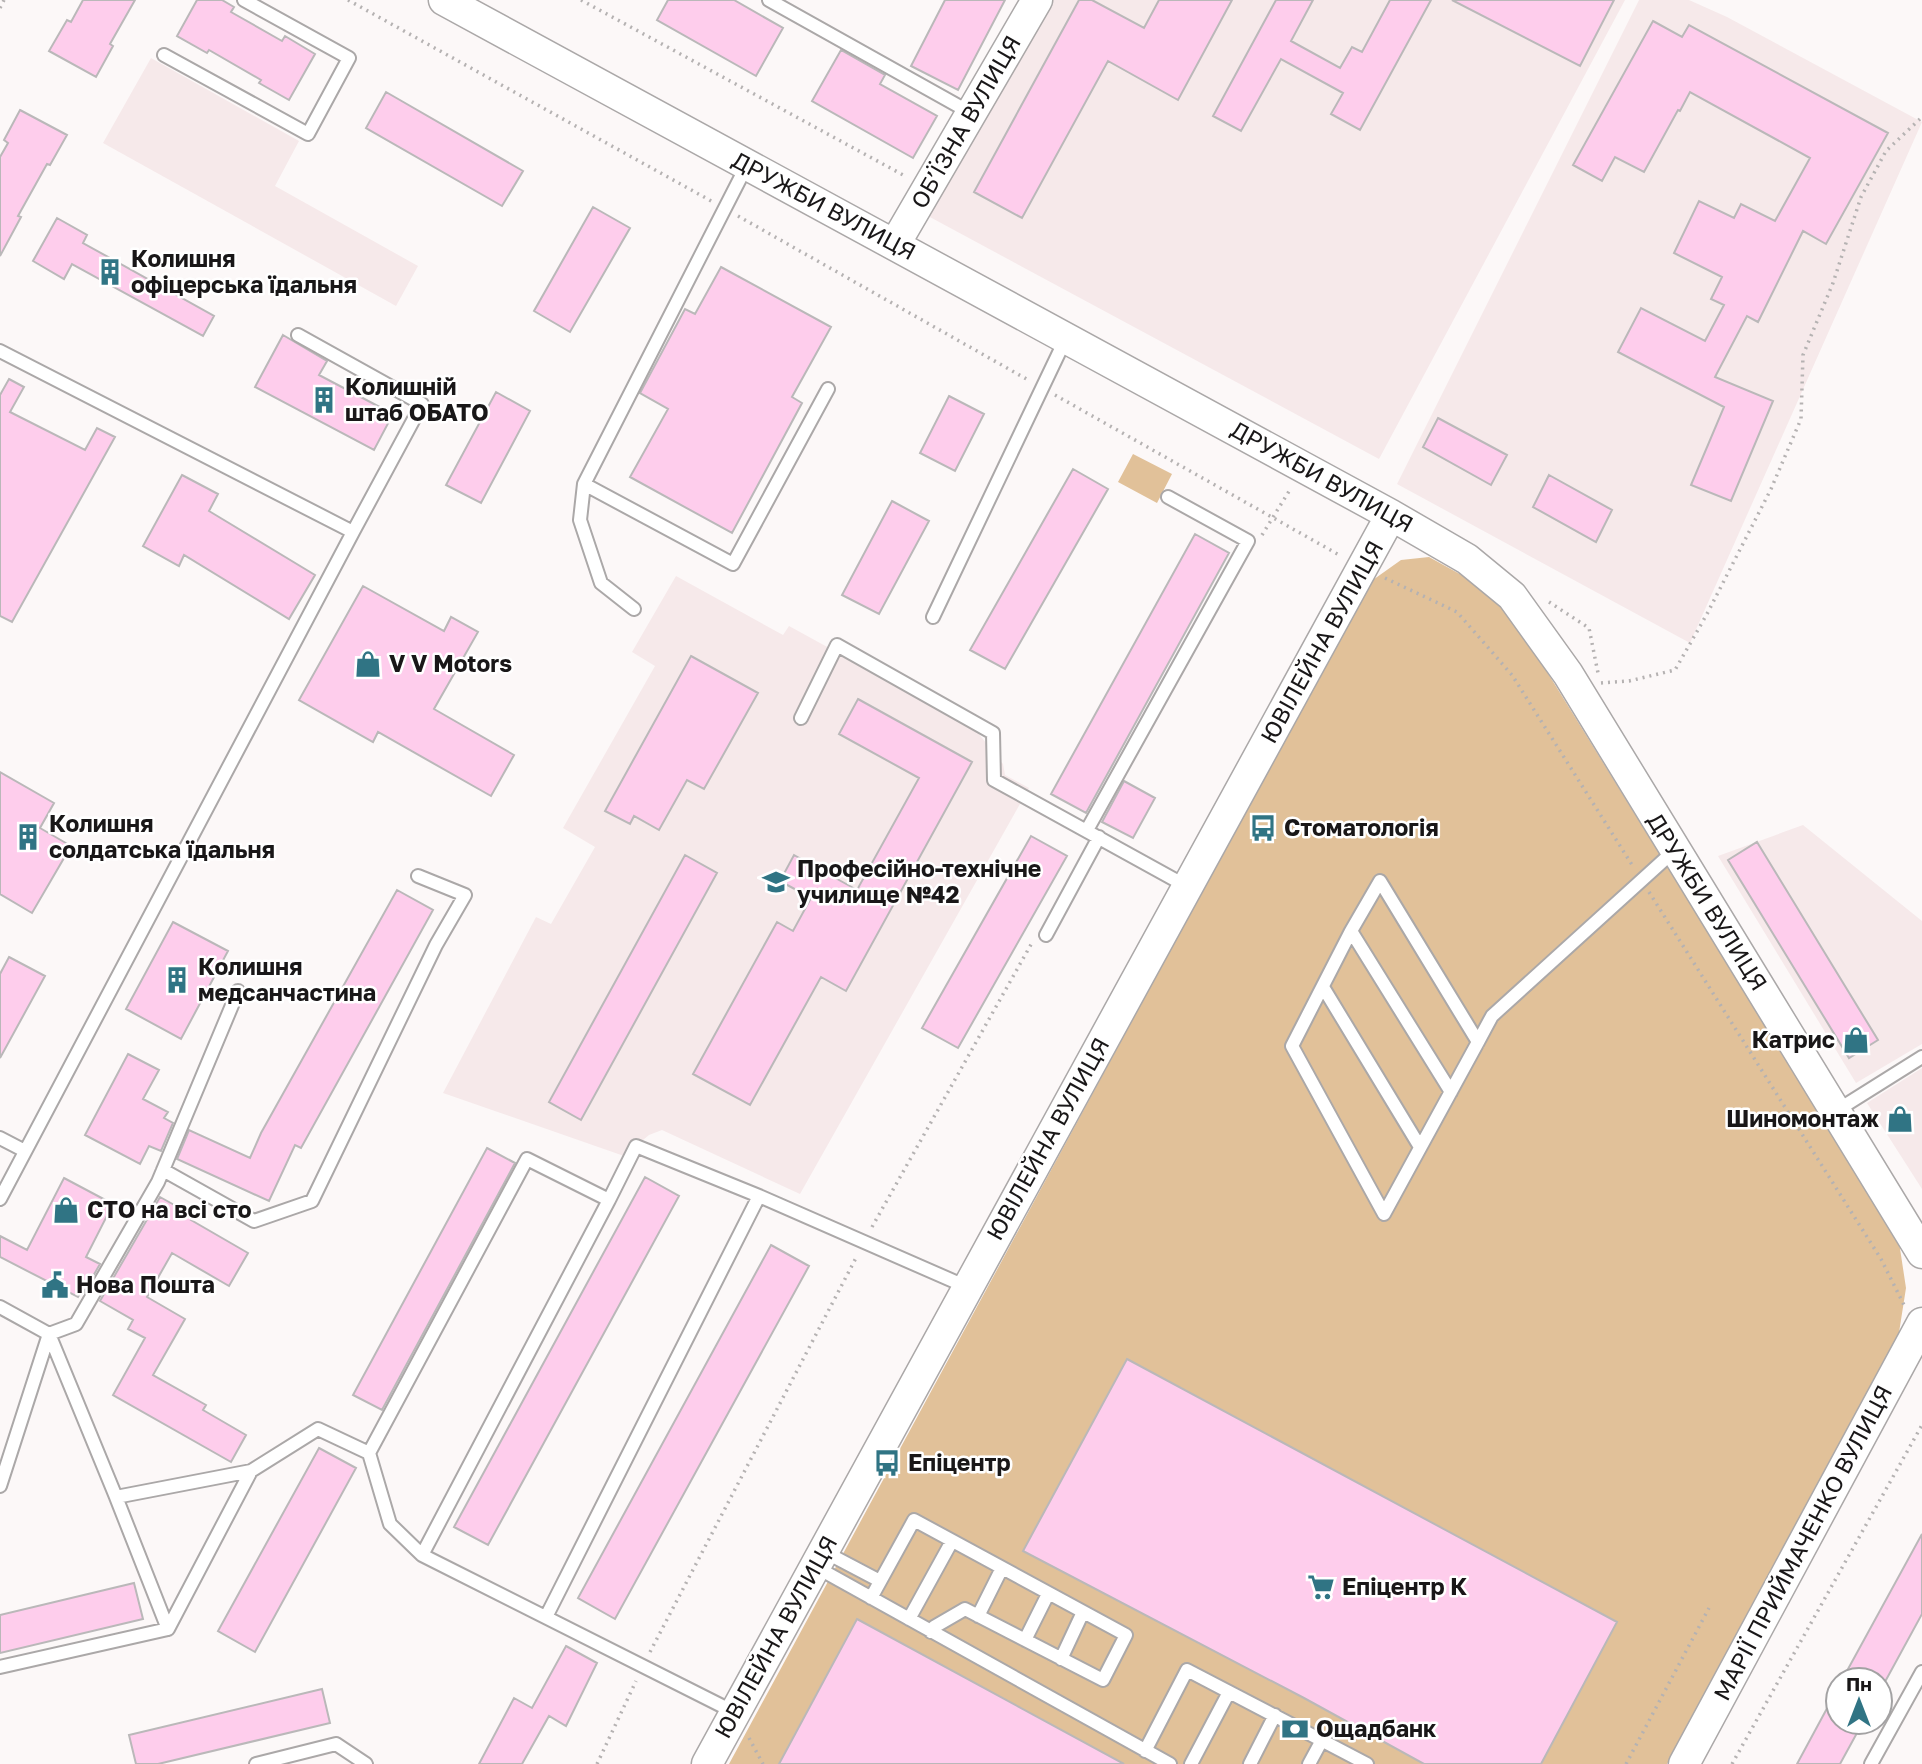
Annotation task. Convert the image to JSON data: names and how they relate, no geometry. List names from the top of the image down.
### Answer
{
  "streets": {
    "street": [
      "ОБ’ЇЗНА ВУЛИЦЯ",
      "ДРУЖБИ ВУЛИЦЯ",
      "ЮВІЛЕЙНА ВУЛИЦЯ",
      "МАРІЇ ПРИЙМАЧЕНКО ВУЛИЦЯ"
    ]
  },
  "crossings": [
    ["ОБ’ЇЗНА ВУЛИЦЯ", "ДРУЖБИ ВУЛИЦЯ"],
    ["ДРУЖБИ ВУЛИЦЯ", "ЮВІЛЕЙНА ВУЛИЦЯ"]
  ],
  "places": {
    "building": [
      "Колишня офіцерська їдальня",
      "Колишній штаб ОБАТО",
      "Колишня солдатська їдальня",
      "Колишня медсанчастина"
    ],
    "shop": [
      "V V Motors",
      "Катрис",
      "Шиномонтаж",
      "СТО на всі сто"
    ],
    "bus stop": ["Стоматологія", "Епіцентр"],
    "school or university": ["Професійно-технічне училище №42"],
    "public building": ["Нова Пошта"],
    "supermarket": ["Епіцентр К"],
    "bank": ["Ощадбанк"]
  },
  "north": "top"
}
